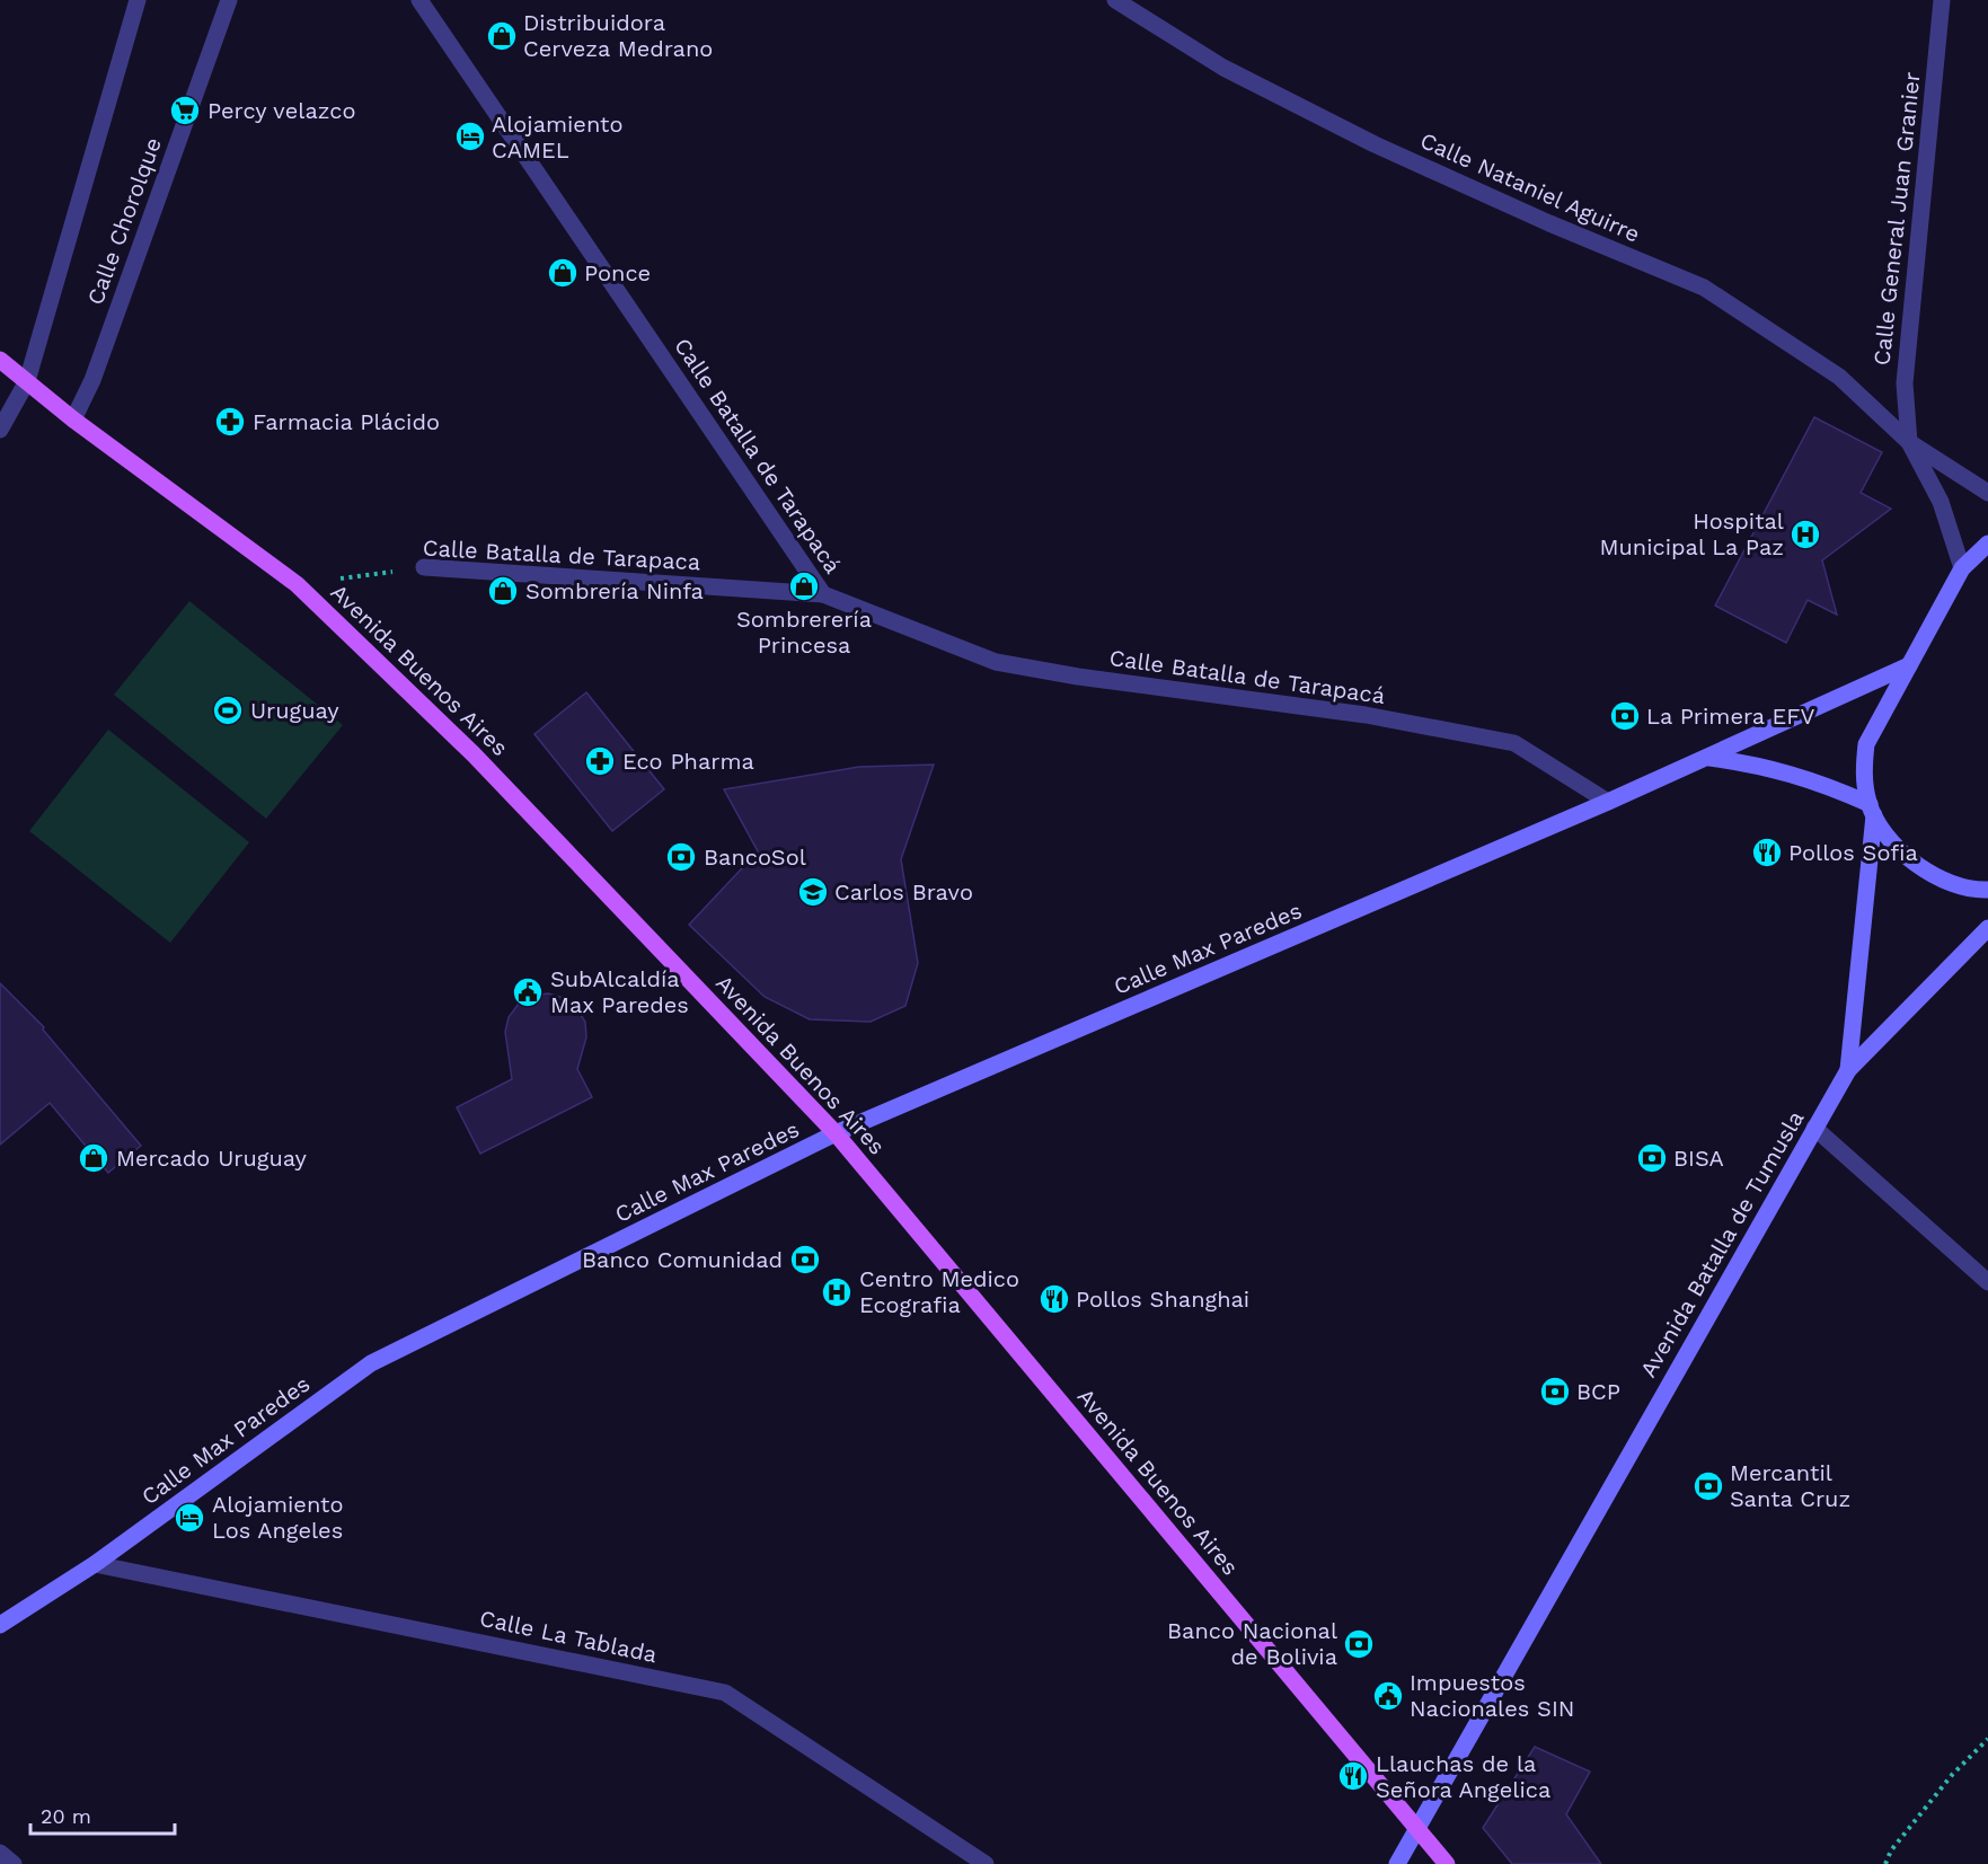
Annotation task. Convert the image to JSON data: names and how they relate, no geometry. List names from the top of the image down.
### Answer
{
  "streets": {
    "main road": ["Avenida Buenos Aires", "Calle Max Paredes", "Avenida Batalla de Tumusla"],
    "street": [
      "Calle Nataniel Aguirre",
      "Calle General Juan Granier",
      "Calle Chorolque",
      "Calle Batalla de Tarapacá",
      "Calle Batalla de Tarapaca",
      "Calle La Tablada"
    ]
  },
  "crossings": [
    ["Calle Nataniel Aguirre", "Calle General Juan Granier"],
    ["Calle Chorolque", "Avenida Buenos Aires"],
    ["Calle Batalla de Tarapacá", "Calle Batalla de Tarapaca"],
    ["Calle Batalla de Tarapacá", "Calle Max Paredes"],
    ["Calle Batalla de Tarapaca", "Avenida Buenos Aires"],
    ["Avenida Buenos Aires", "Calle Max Paredes"],
    ["Avenida Buenos Aires", "Avenida Batalla de Tumusla"],
    ["Calle Max Paredes", "Calle La Tablada"]
  ],
  "places": {
    "shop": [
      "Distribuidora Cerveza Medrano",
      "Ponce",
      "Sombrerería Princesa",
      "Sombrería Ninfa",
      "Mercado Uruguay"
    ],
    "supermarket": ["Percy velazco"],
    "hotel": ["Alojamiento CAMEL", "Alojamiento Los Angeles"],
    "pharmacy": ["Farmacia Plácido", "Eco Pharma"],
    "hospital": ["Hospital Municipal La Paz", "Centro Medico Ecografia"],
    "sports": ["Uruguay"],
    "bank": [
      "La Primera EFV",
      "BancoSol",
      "BISA",
      "Banco Comunidad",
      "BCP",
      "Mercantil Santa Cruz",
      "Banco Nacional de Bolivia"
    ],
    "restaurant": ["Pollos Sofia", "Pollos Shanghai", "Llauchas de la Señora Angelica"],
    "school or university": ["Carlos Bravo"],
    "public building": ["SubAlcaldía Max Paredes", "Impuestos Nacionales SIN"]
  },
  "scale_bar": "20 m"
}
